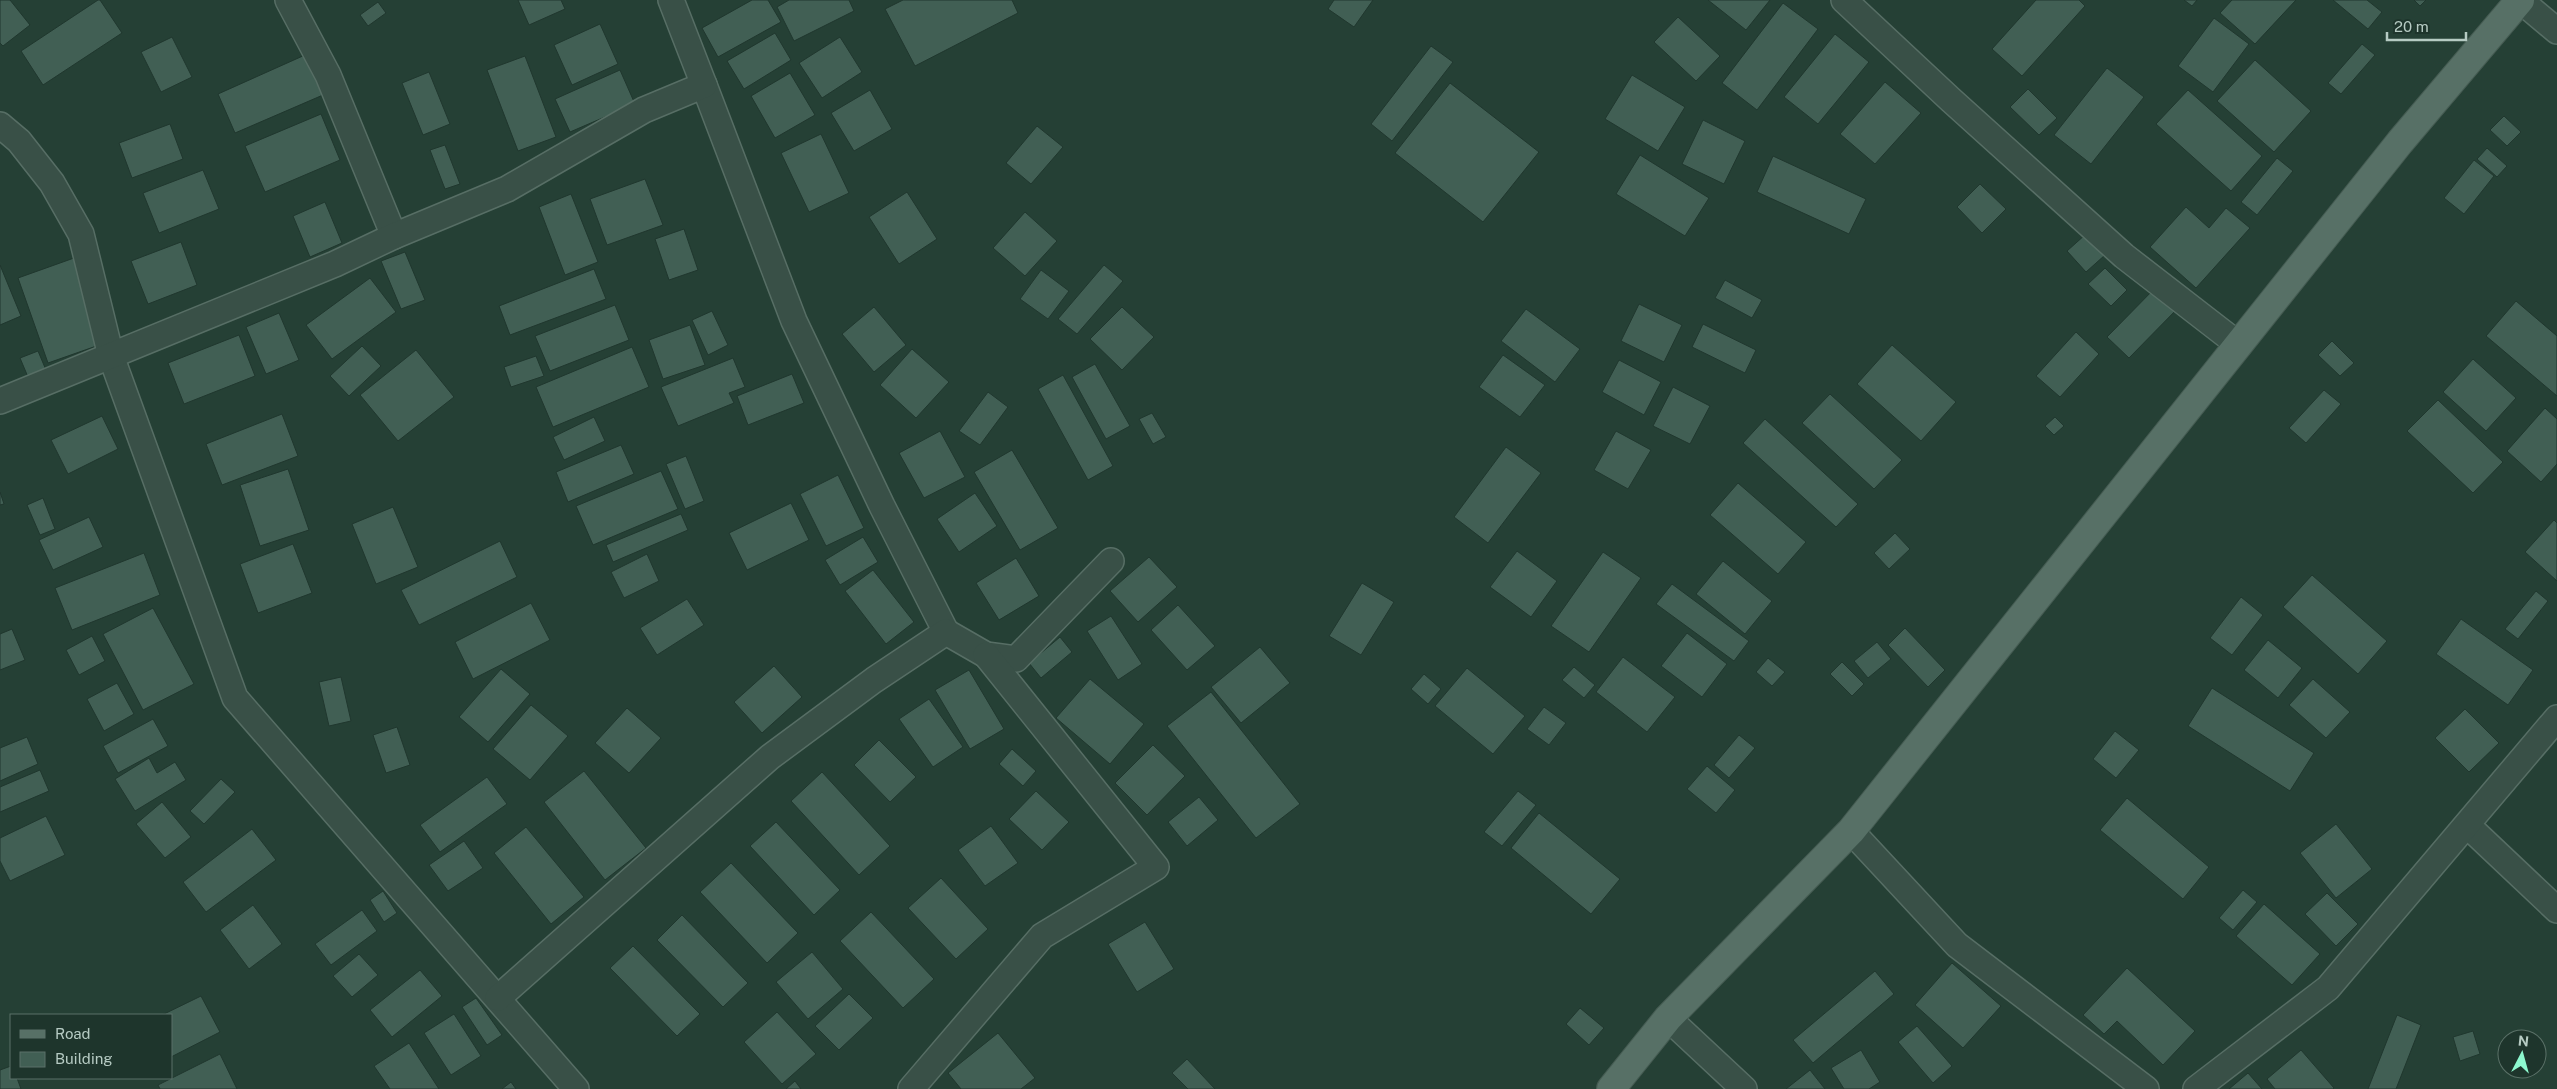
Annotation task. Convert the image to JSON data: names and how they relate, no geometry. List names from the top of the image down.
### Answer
{
  "legend": ["Road", "Building"],
  "scale_bar": "20 m",
  "north": "top"
}
